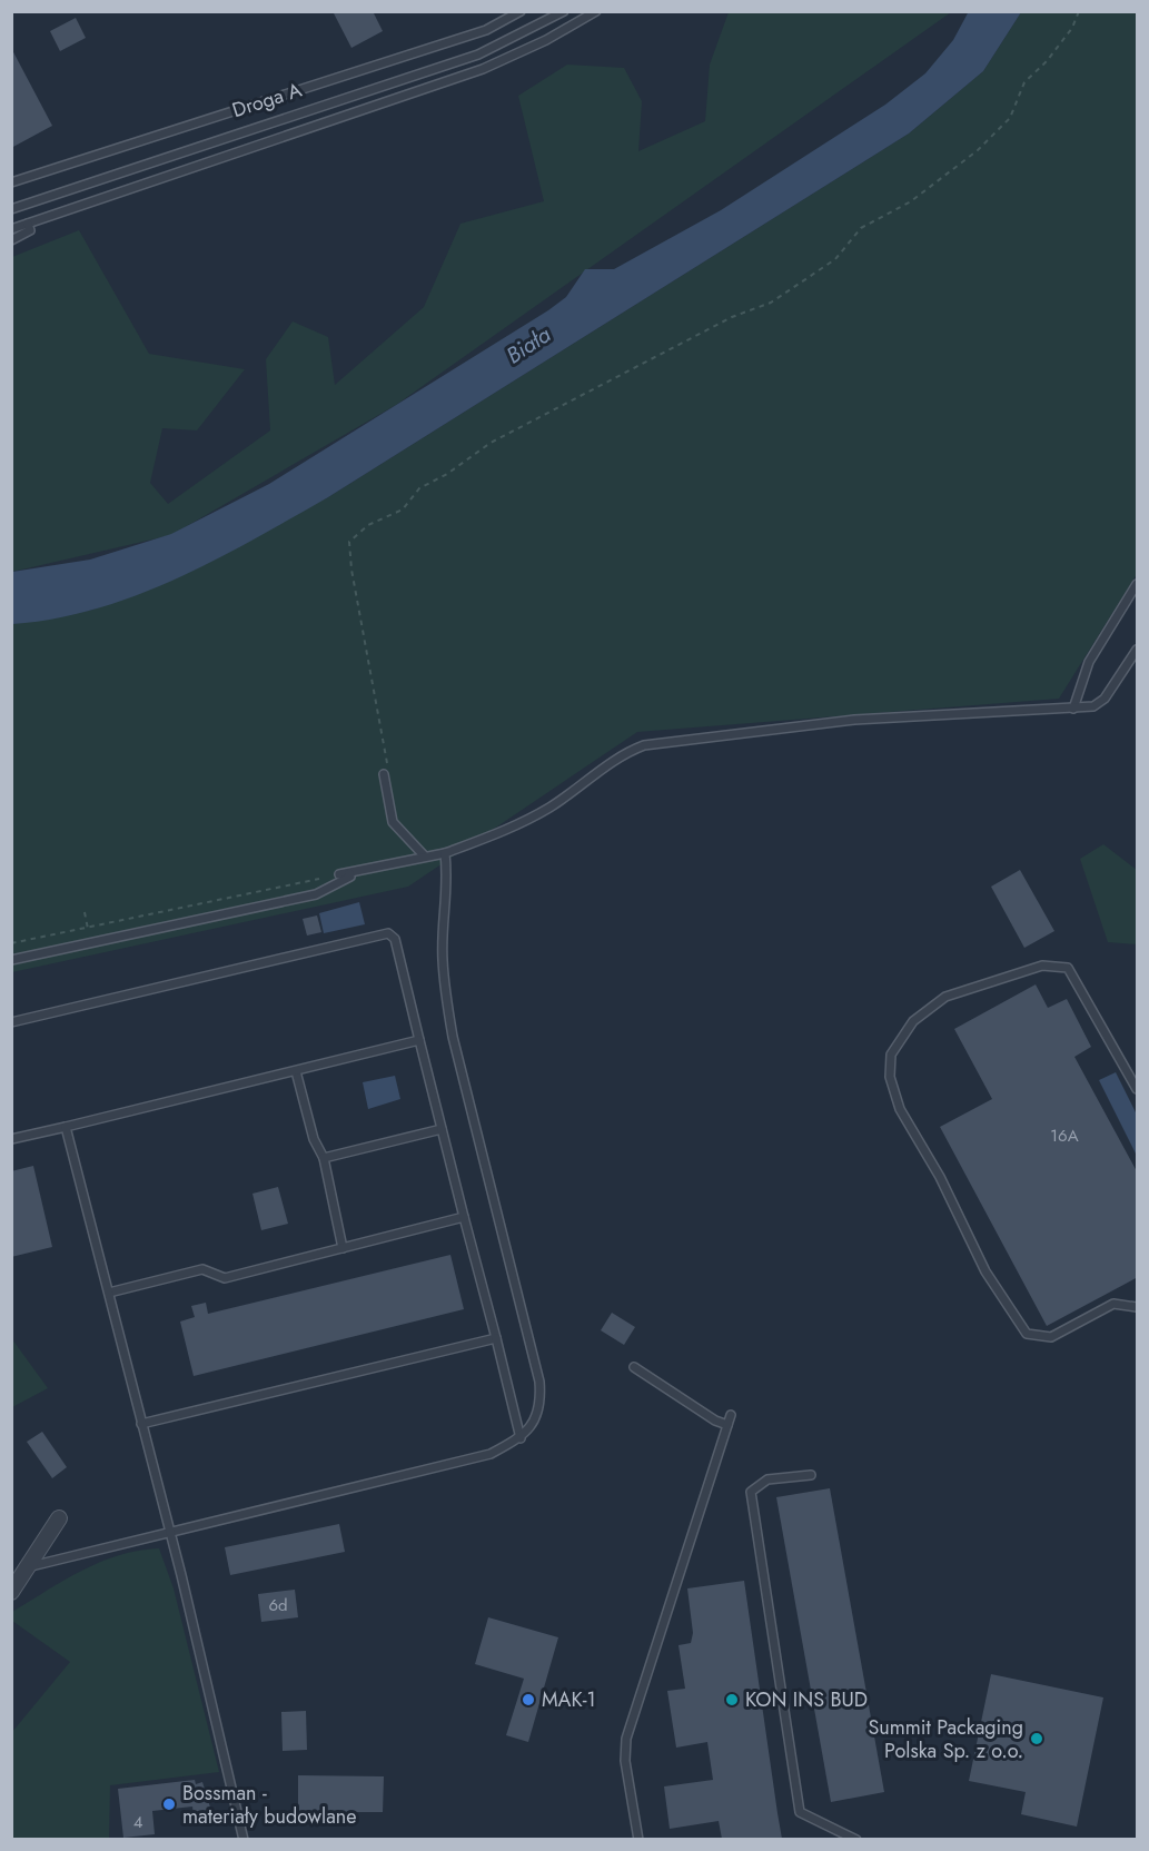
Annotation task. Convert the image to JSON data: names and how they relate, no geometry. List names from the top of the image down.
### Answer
{
  "streets": {
    "lane": ["Droga A"]
  },
  "water": ["Biała"],
  "places": [
    "MAK-1",
    "KON INS BUD",
    "Summit Packaging Polska Sp. z o.o.",
    "Bossman - materiały budowlane"
  ],
  "house_numbers": ["16A", "6d", "4"]
}
